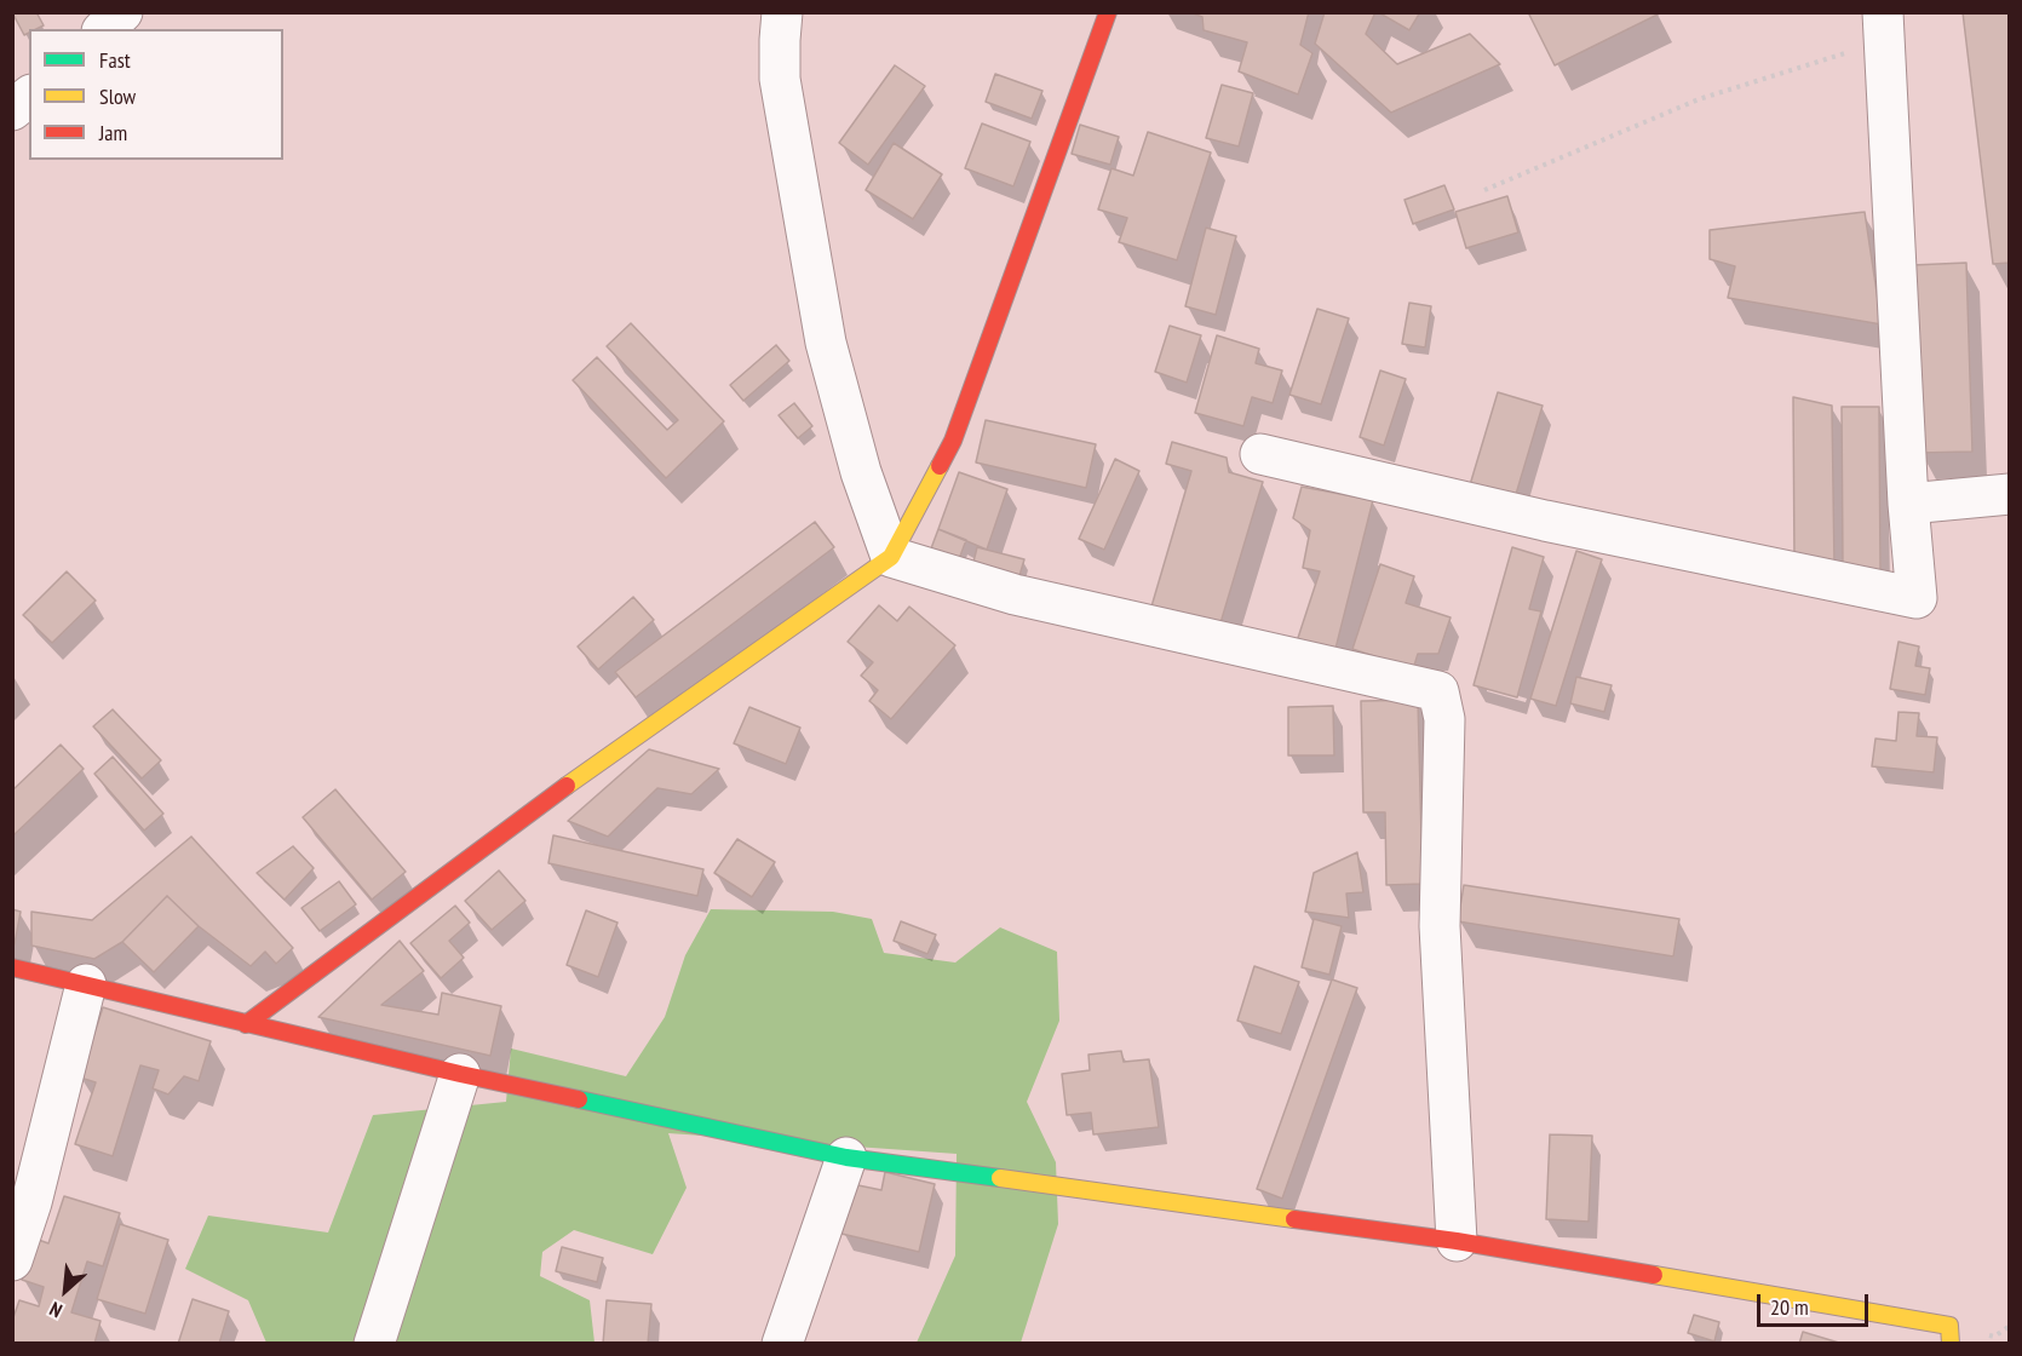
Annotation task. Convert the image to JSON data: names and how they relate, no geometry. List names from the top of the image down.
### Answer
{
  "legend": ["Fast", "Slow", "Jam"],
  "scale_bar": "20 m",
  "north": "bottom left"
}
